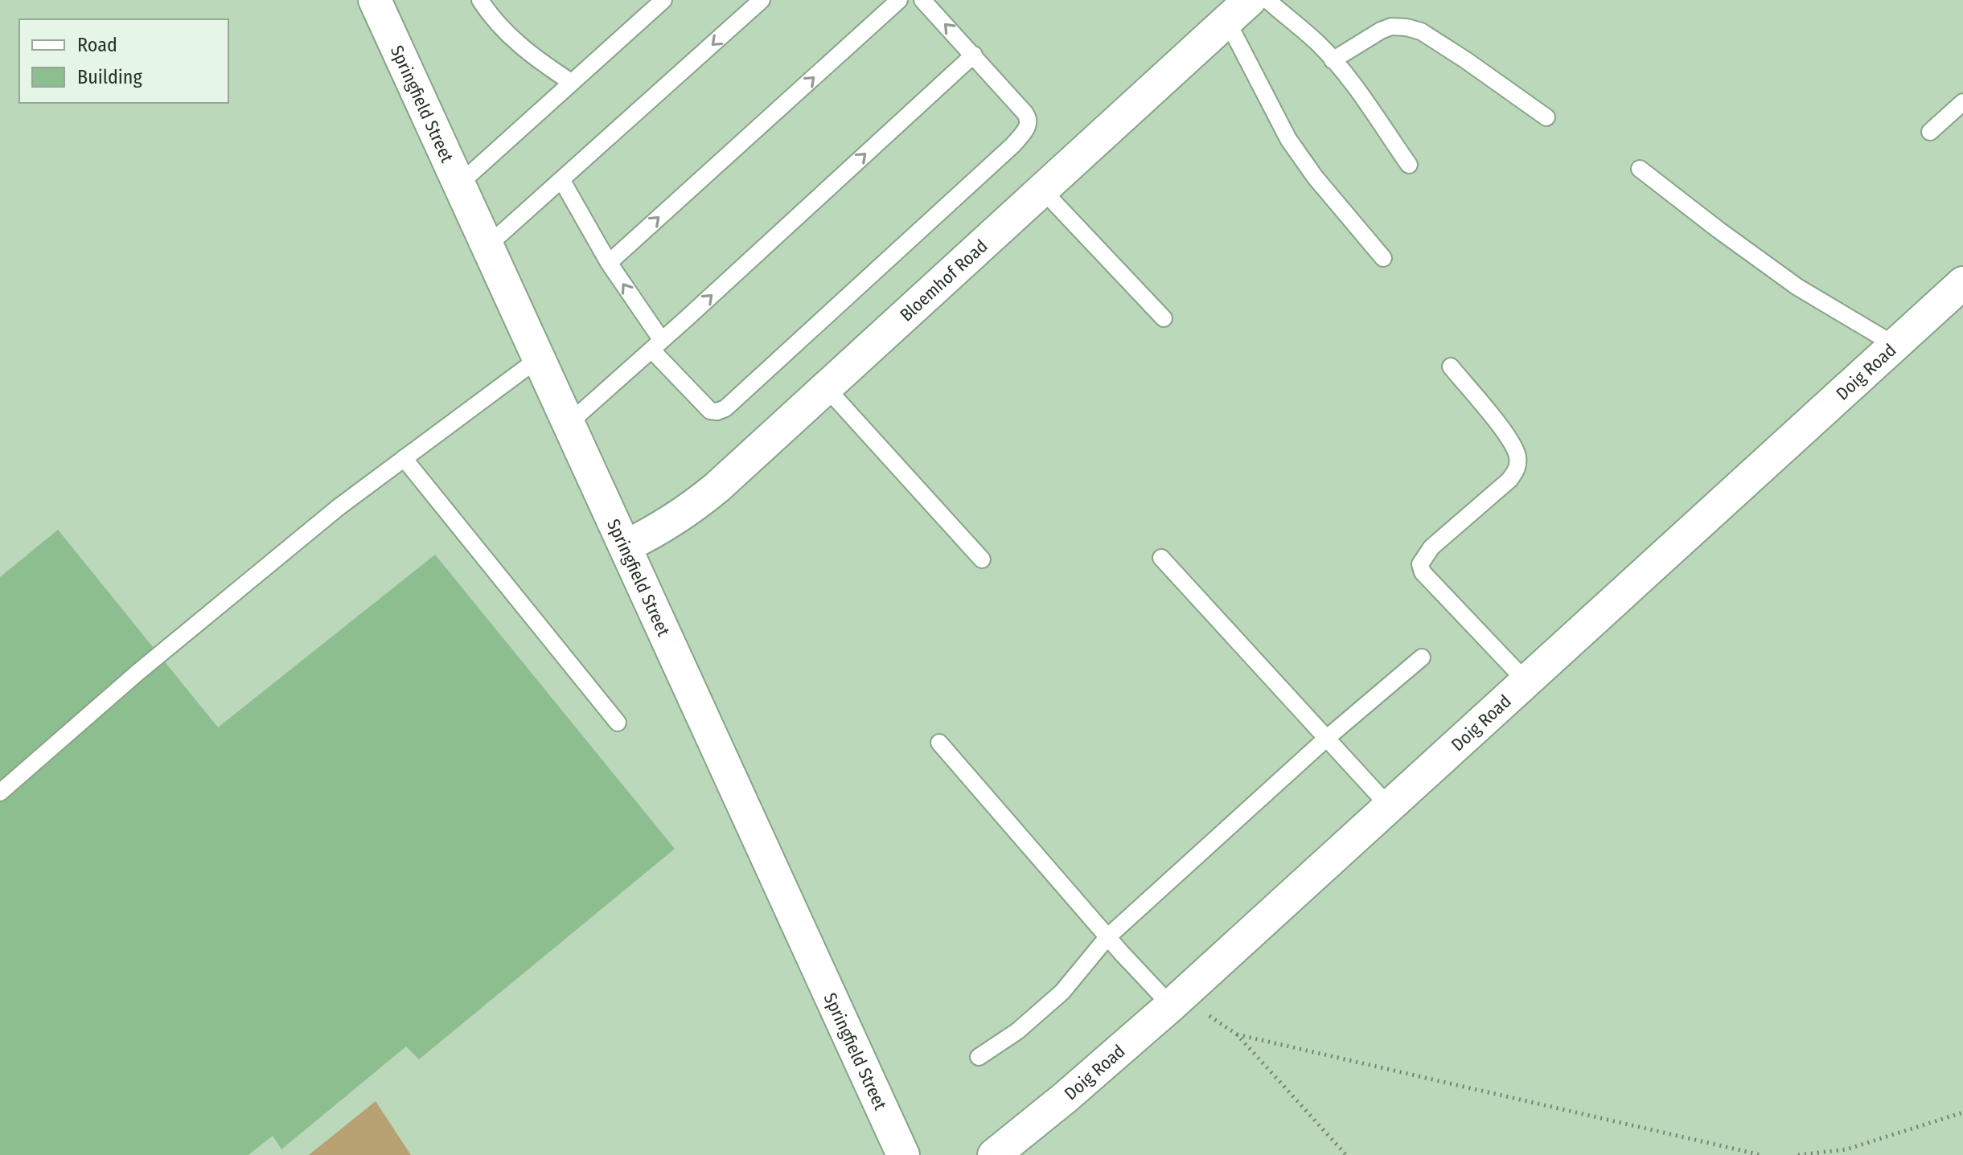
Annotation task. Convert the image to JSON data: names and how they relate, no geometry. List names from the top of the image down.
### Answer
{
  "streets": {
    "street": ["Springfield Street", "Bloemhof Road", "Doig Road"]
  },
  "crossings": [
    ["Springfield Street", "Bloemhof Road"]
  ],
  "legend": ["Road", "Building"]
}
